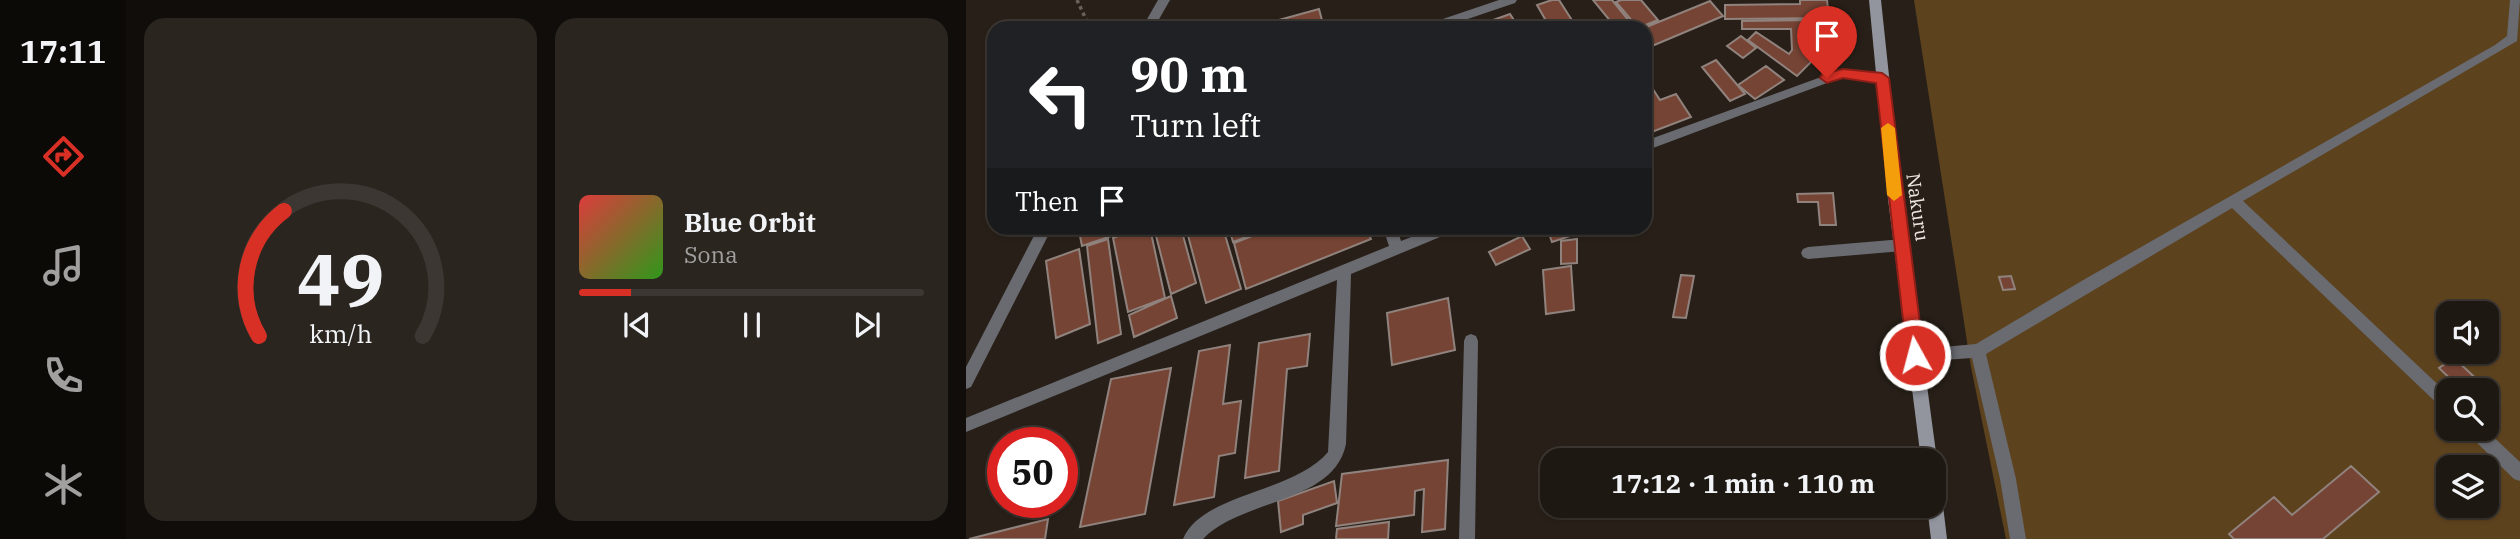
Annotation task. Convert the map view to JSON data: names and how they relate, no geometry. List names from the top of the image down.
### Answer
{
  "streets": {
    "main road": ["Nakuru"]
  },
  "page": {
    "tabs": "17:11",
    "turn": ["90 m", "Turn left"],
    "then": "Then",
    "song": ["Blue Orbit", "Sona"],
    "limit": "50",
    "trip": "17:12 · 1 min · 110 m",
    "gauge": ["49", "km/h"]
  }
}
